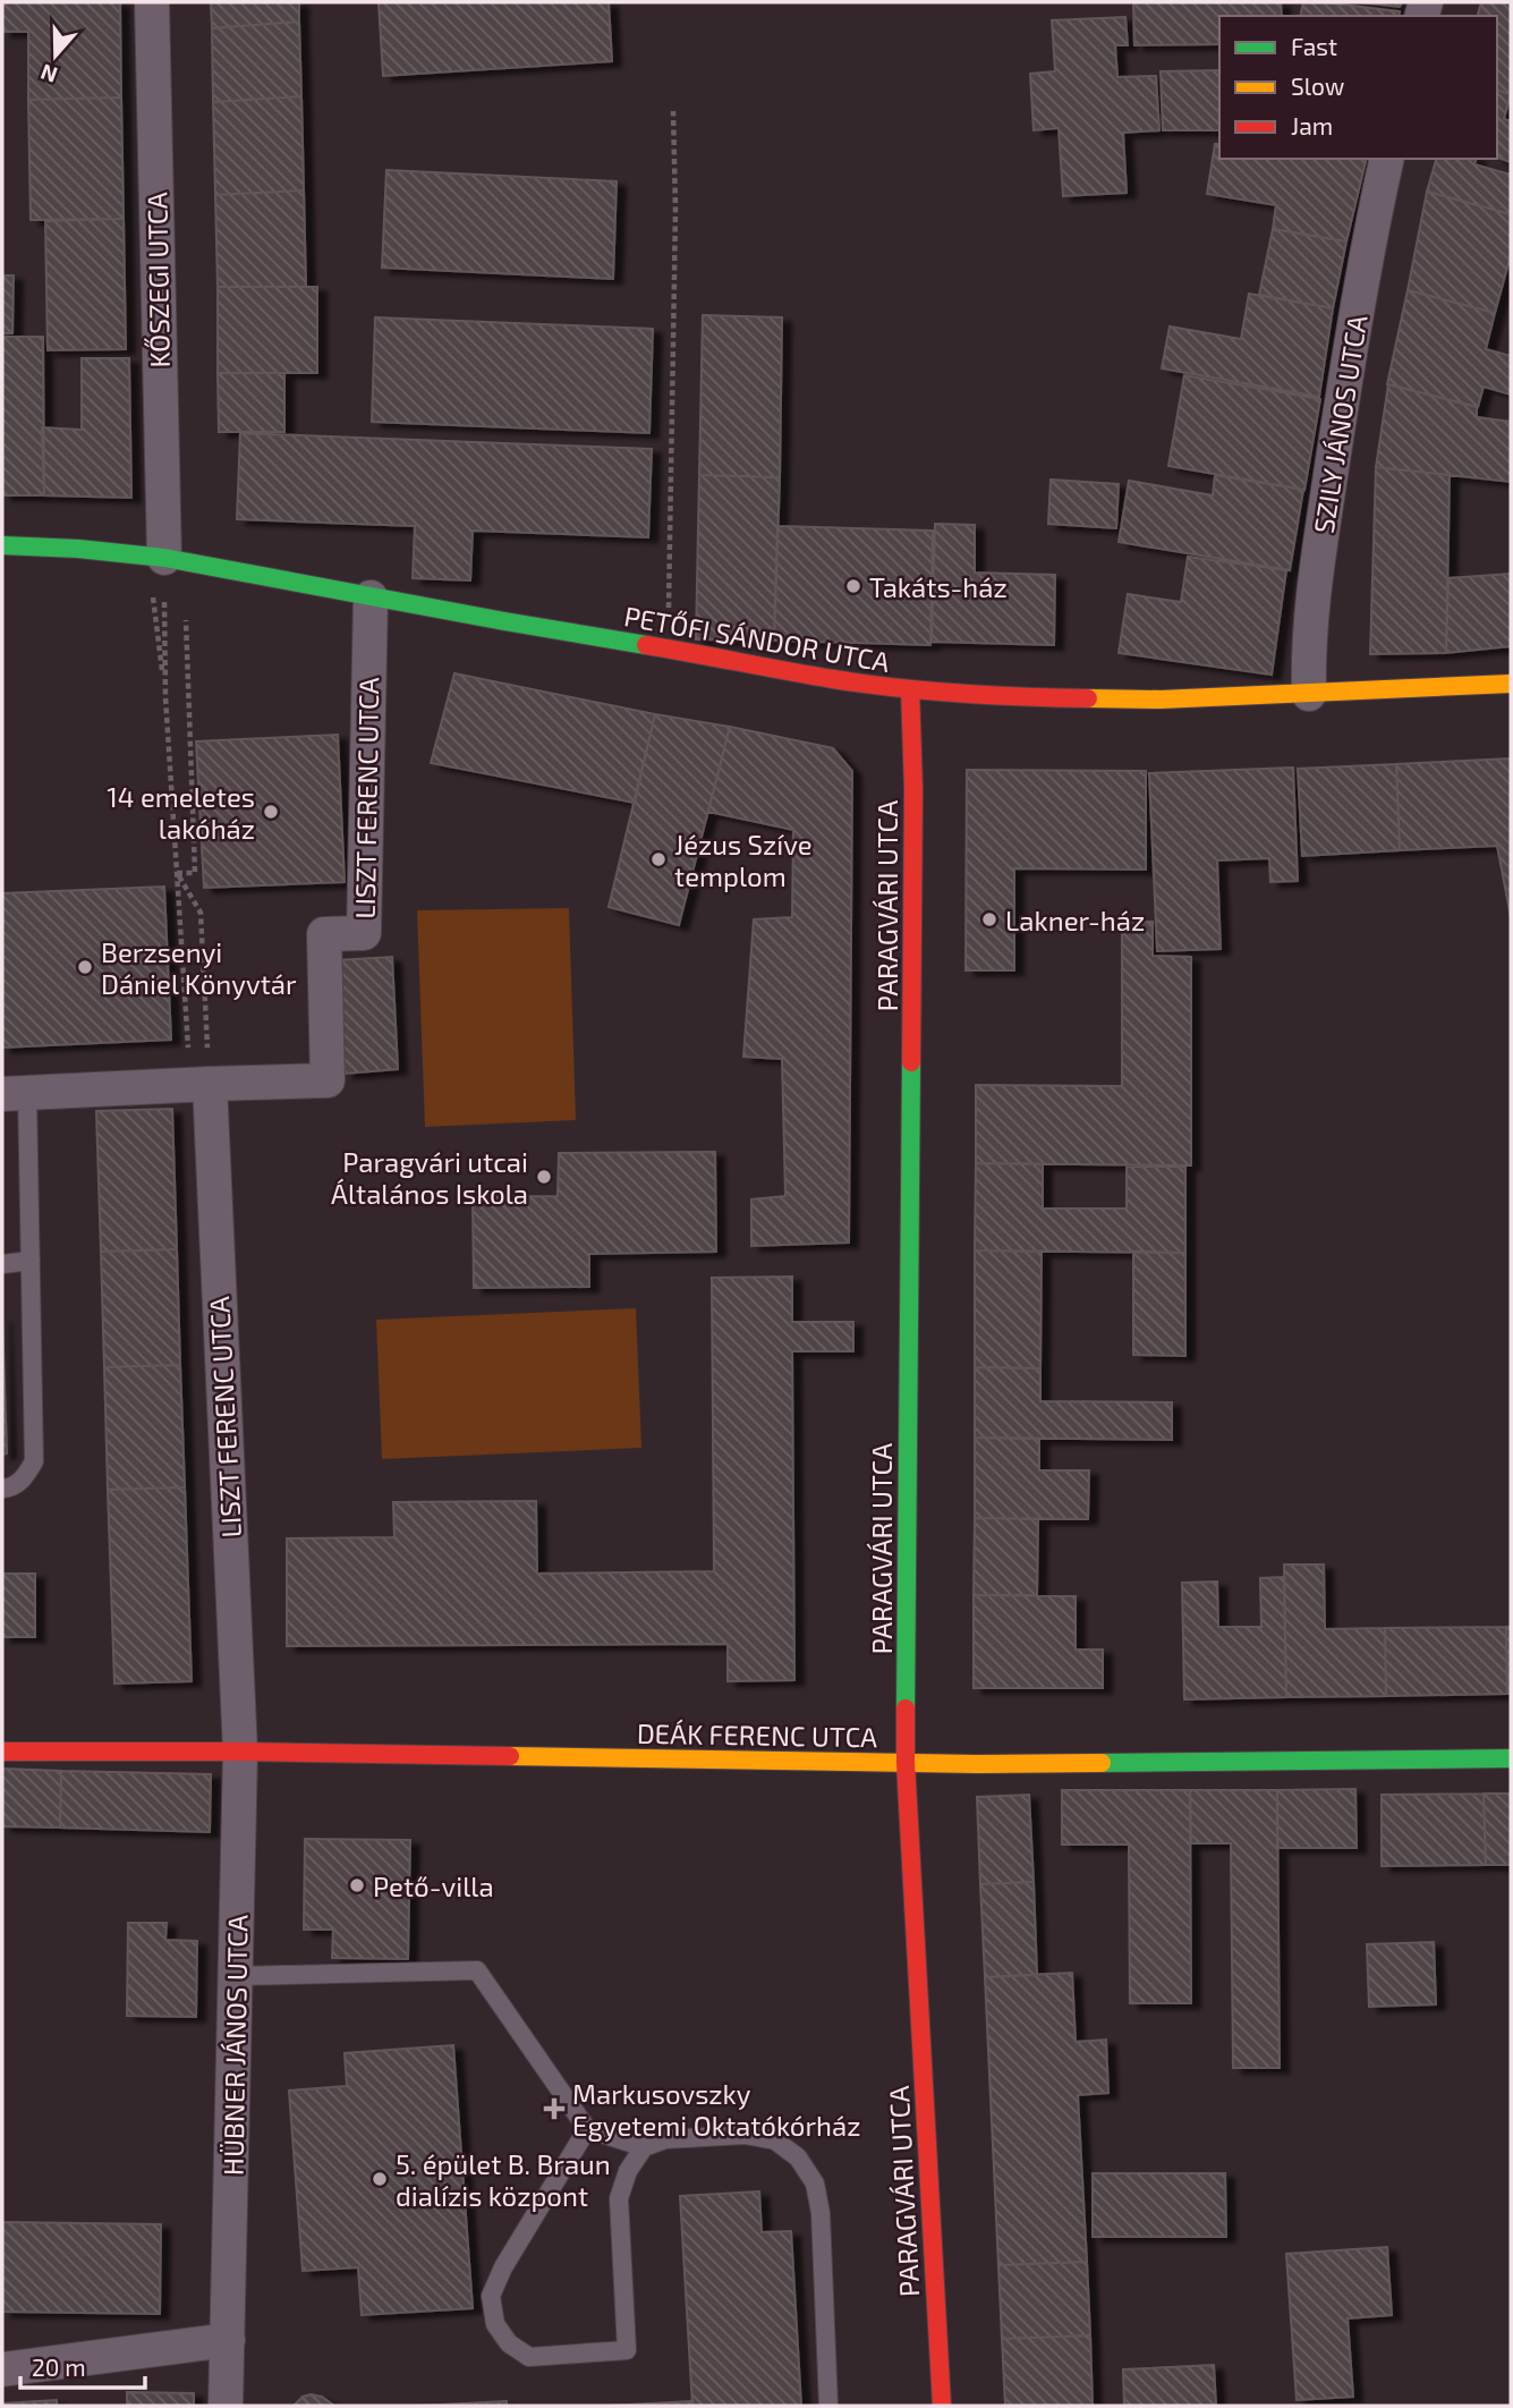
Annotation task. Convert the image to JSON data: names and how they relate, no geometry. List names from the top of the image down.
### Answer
{
  "streets": {
    "street": [
      "KŐSZEGI UTCA",
      "SZILY JÁNOS UTCA",
      "PETŐFI SÁNDOR UTCA",
      "LISZT FERENC UTCA",
      "PARAGVÁRI UTCA",
      "DEÁK FERENC UTCA",
      "HÜBNER JÁNOS UTCA"
    ]
  },
  "crossings": [
    ["KŐSZEGI UTCA", "PETŐFI SÁNDOR UTCA"],
    ["SZILY JÁNOS UTCA", "PETŐFI SÁNDOR UTCA"],
    ["PETŐFI SÁNDOR UTCA", "LISZT FERENC UTCA"],
    ["PETŐFI SÁNDOR UTCA", "PARAGVÁRI UTCA"],
    ["LISZT FERENC UTCA", "DEÁK FERENC UTCA"],
    ["LISZT FERENC UTCA", "HÜBNER JÁNOS UTCA"],
    ["PARAGVÁRI UTCA", "DEÁK FERENC UTCA"],
    ["DEÁK FERENC UTCA", "HÜBNER JÁNOS UTCA"]
  ],
  "places": {
    "other": [
      "Takáts-ház",
      "14 emeletes lakóház",
      "Jézus Szíve templom",
      "Lakner-ház",
      "Berzsenyi Dániel Könyvtár",
      "Paragvári utcai Általános Iskola",
      "Pető-villa",
      "5. épület B. Braun dialízis központ"
    ],
    "health": ["Markusovszky Egyetemi Oktatókórház"]
  },
  "legend": ["Fast", "Slow", "Jam"],
  "scale_bar": "20 m",
  "north": "bottom"
}
